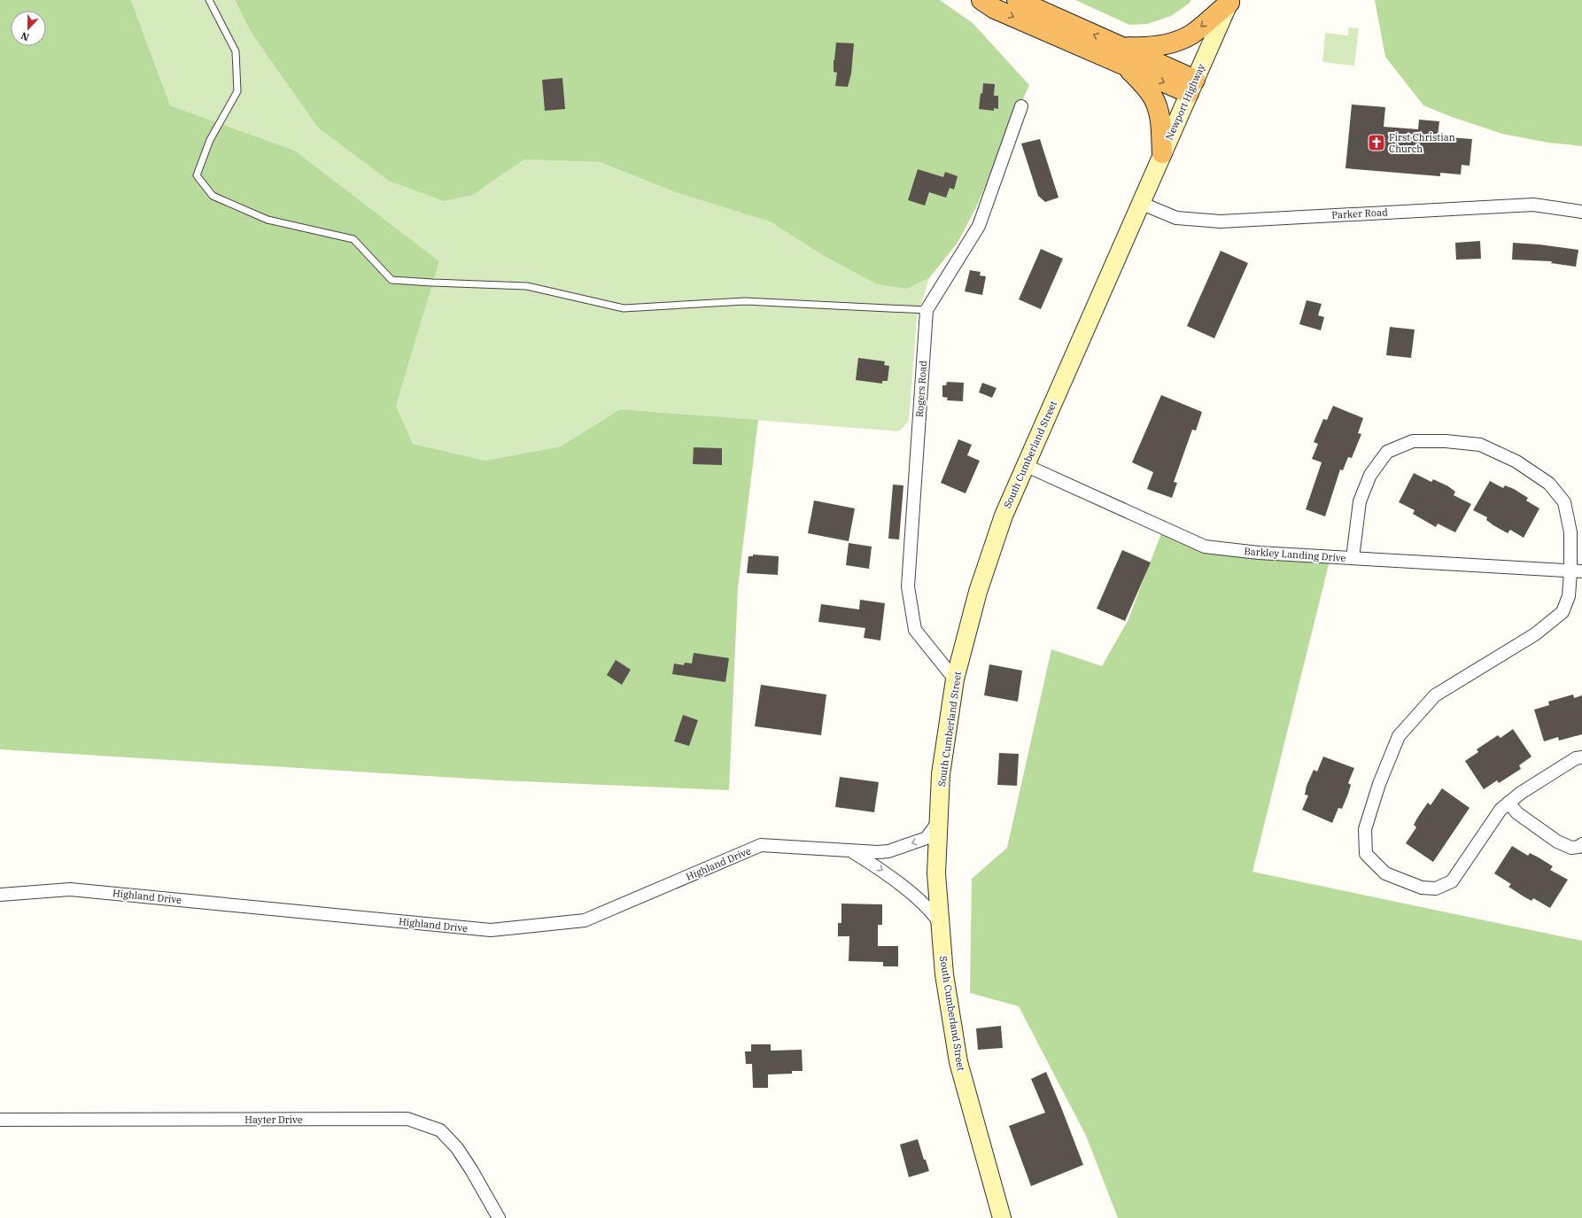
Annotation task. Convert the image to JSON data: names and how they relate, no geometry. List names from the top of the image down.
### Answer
{
  "streets": {
    "main road": ["Newport Highway", "South Cumberland Street"],
    "street": [
      "Parker Road",
      "Rogers Road",
      "Barkley Landing Drive",
      "Highland Drive",
      "Hayter Drive"
    ]
  },
  "crossings": [
    ["Newport Highway", "Parker Road"],
    ["Newport Highway", "South Cumberland Street"],
    ["Parker Road", "South Cumberland Street"],
    ["Rogers Road", "South Cumberland Street"],
    ["South Cumberland Street", "Barkley Landing Drive"],
    ["South Cumberland Street", "Highland Drive"]
  ],
  "places": {
    "church": ["First Christian Church"]
  },
  "north": "bottom"
}
